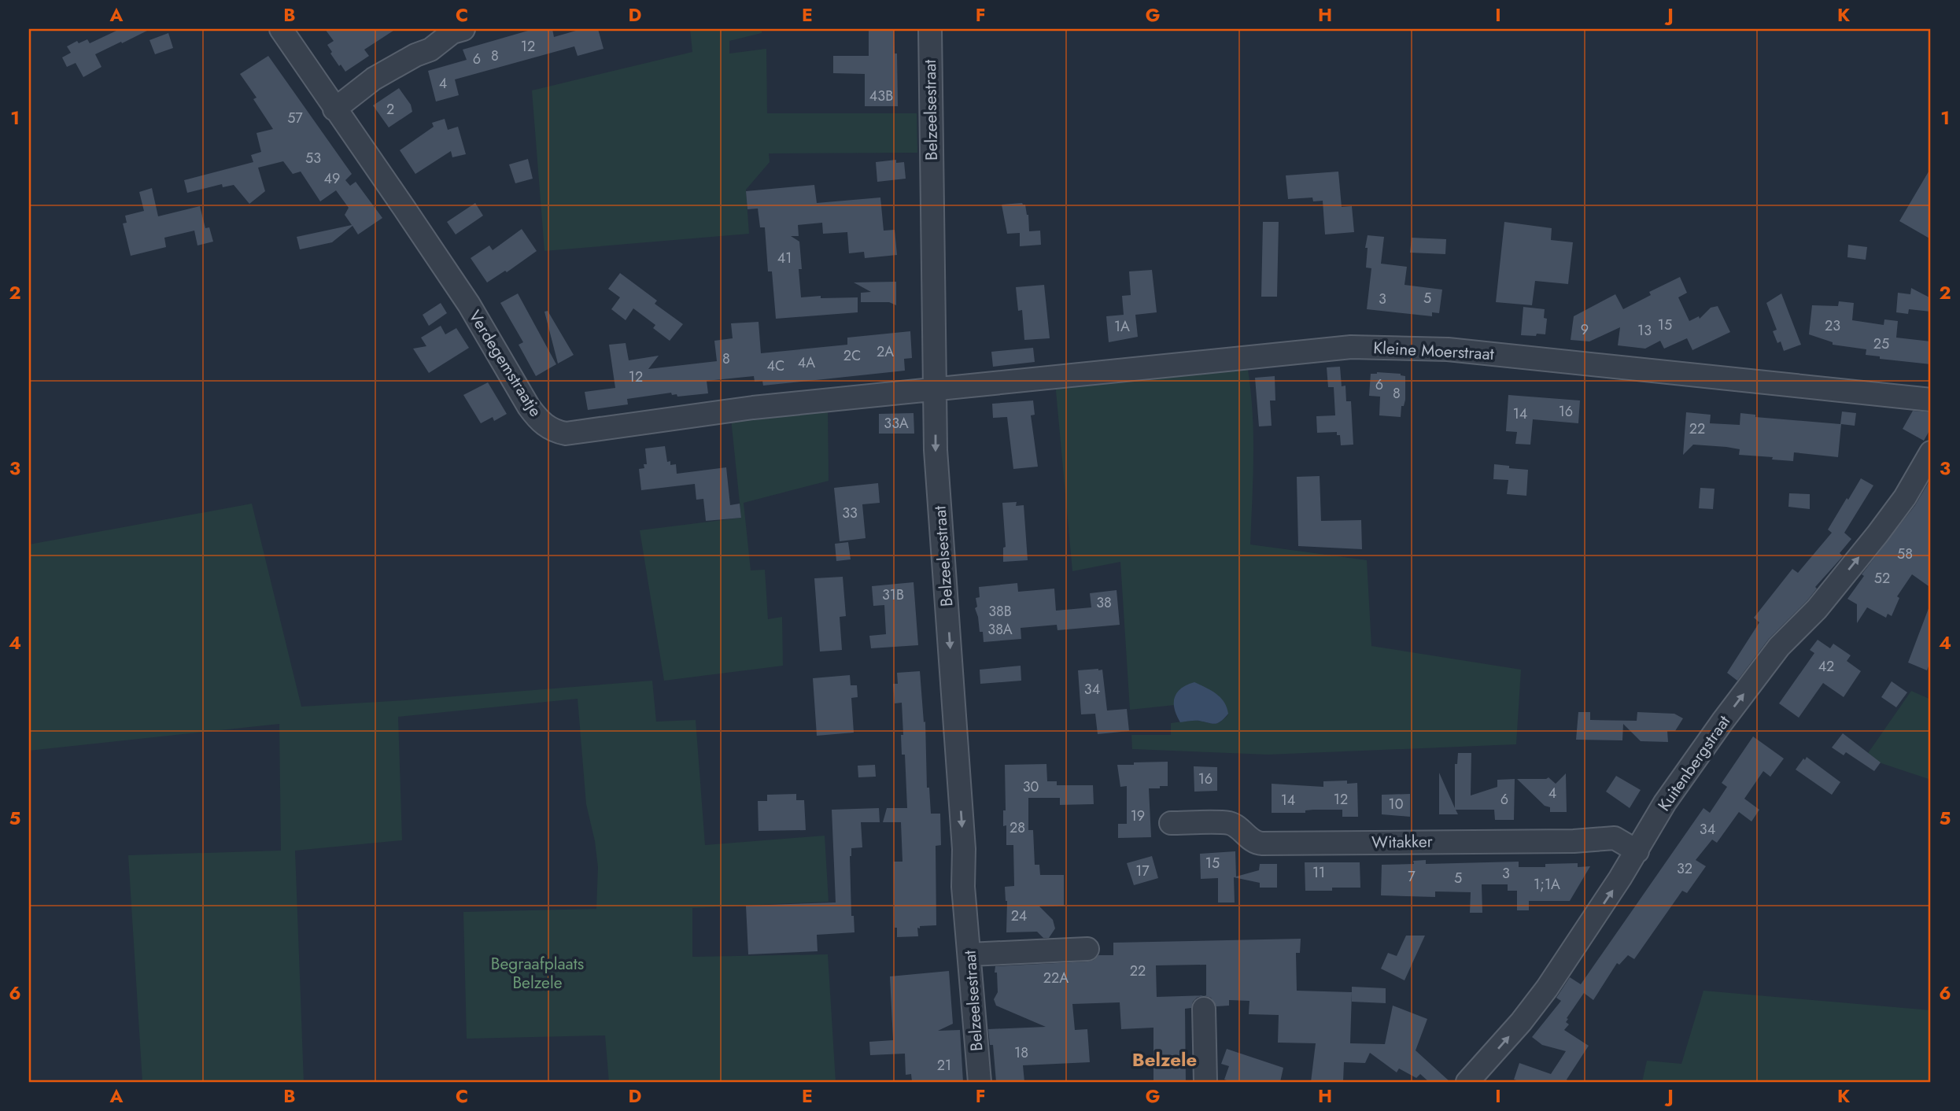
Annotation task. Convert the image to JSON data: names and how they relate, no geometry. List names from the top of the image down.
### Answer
{
  "streets": {
    "street": [
      "Belzeelsestraat",
      "Kleine Moerstraat",
      "Verdegemstraatje",
      "Kuitenbergstraat",
      "Witakker"
    ]
  },
  "crossings": [
    ["Belzeelsestraat", "Kleine Moerstraat"],
    ["Belzeelsestraat", "Verdegemstraatje"],
    ["Kleine Moerstraat", "Verdegemstraatje"],
    ["Kuitenbergstraat", "Witakker"]
  ],
  "one_way": ["Belzeelsestraat", "Kuitenbergstraat"],
  "districts": ["Belzele"],
  "parks": ["Begraafplaats Belzele"],
  "house_numbers": [
    "12",
    "8",
    "6",
    "4",
    "43B",
    "2",
    "57",
    "53",
    "49",
    "41",
    "5",
    "3",
    "15",
    "23",
    "1A",
    "9",
    "13",
    "25",
    "2A",
    "2C",
    "8",
    "4A",
    "4C",
    "12",
    "6",
    "8",
    "16",
    "14",
    "33A",
    "22",
    "33",
    "58",
    "52",
    "31B",
    "38",
    "38B",
    "38A",
    "42",
    "34",
    "16",
    "30",
    "4",
    "12",
    "6",
    "14",
    "10",
    "19",
    "28",
    "34",
    "15",
    "32",
    "17",
    "11",
    "3",
    "7",
    "5",
    "1;1A",
    "24",
    "22",
    "22A",
    "18",
    "21"
  ],
  "grid": {
    "columns": [
      "A",
      "B",
      "C",
      "D",
      "E",
      "F",
      "G",
      "H",
      "I",
      "J",
      "K"
    ],
    "rows": [
      "1",
      "2",
      "3",
      "4",
      "5",
      "6"
    ]
  }
}
